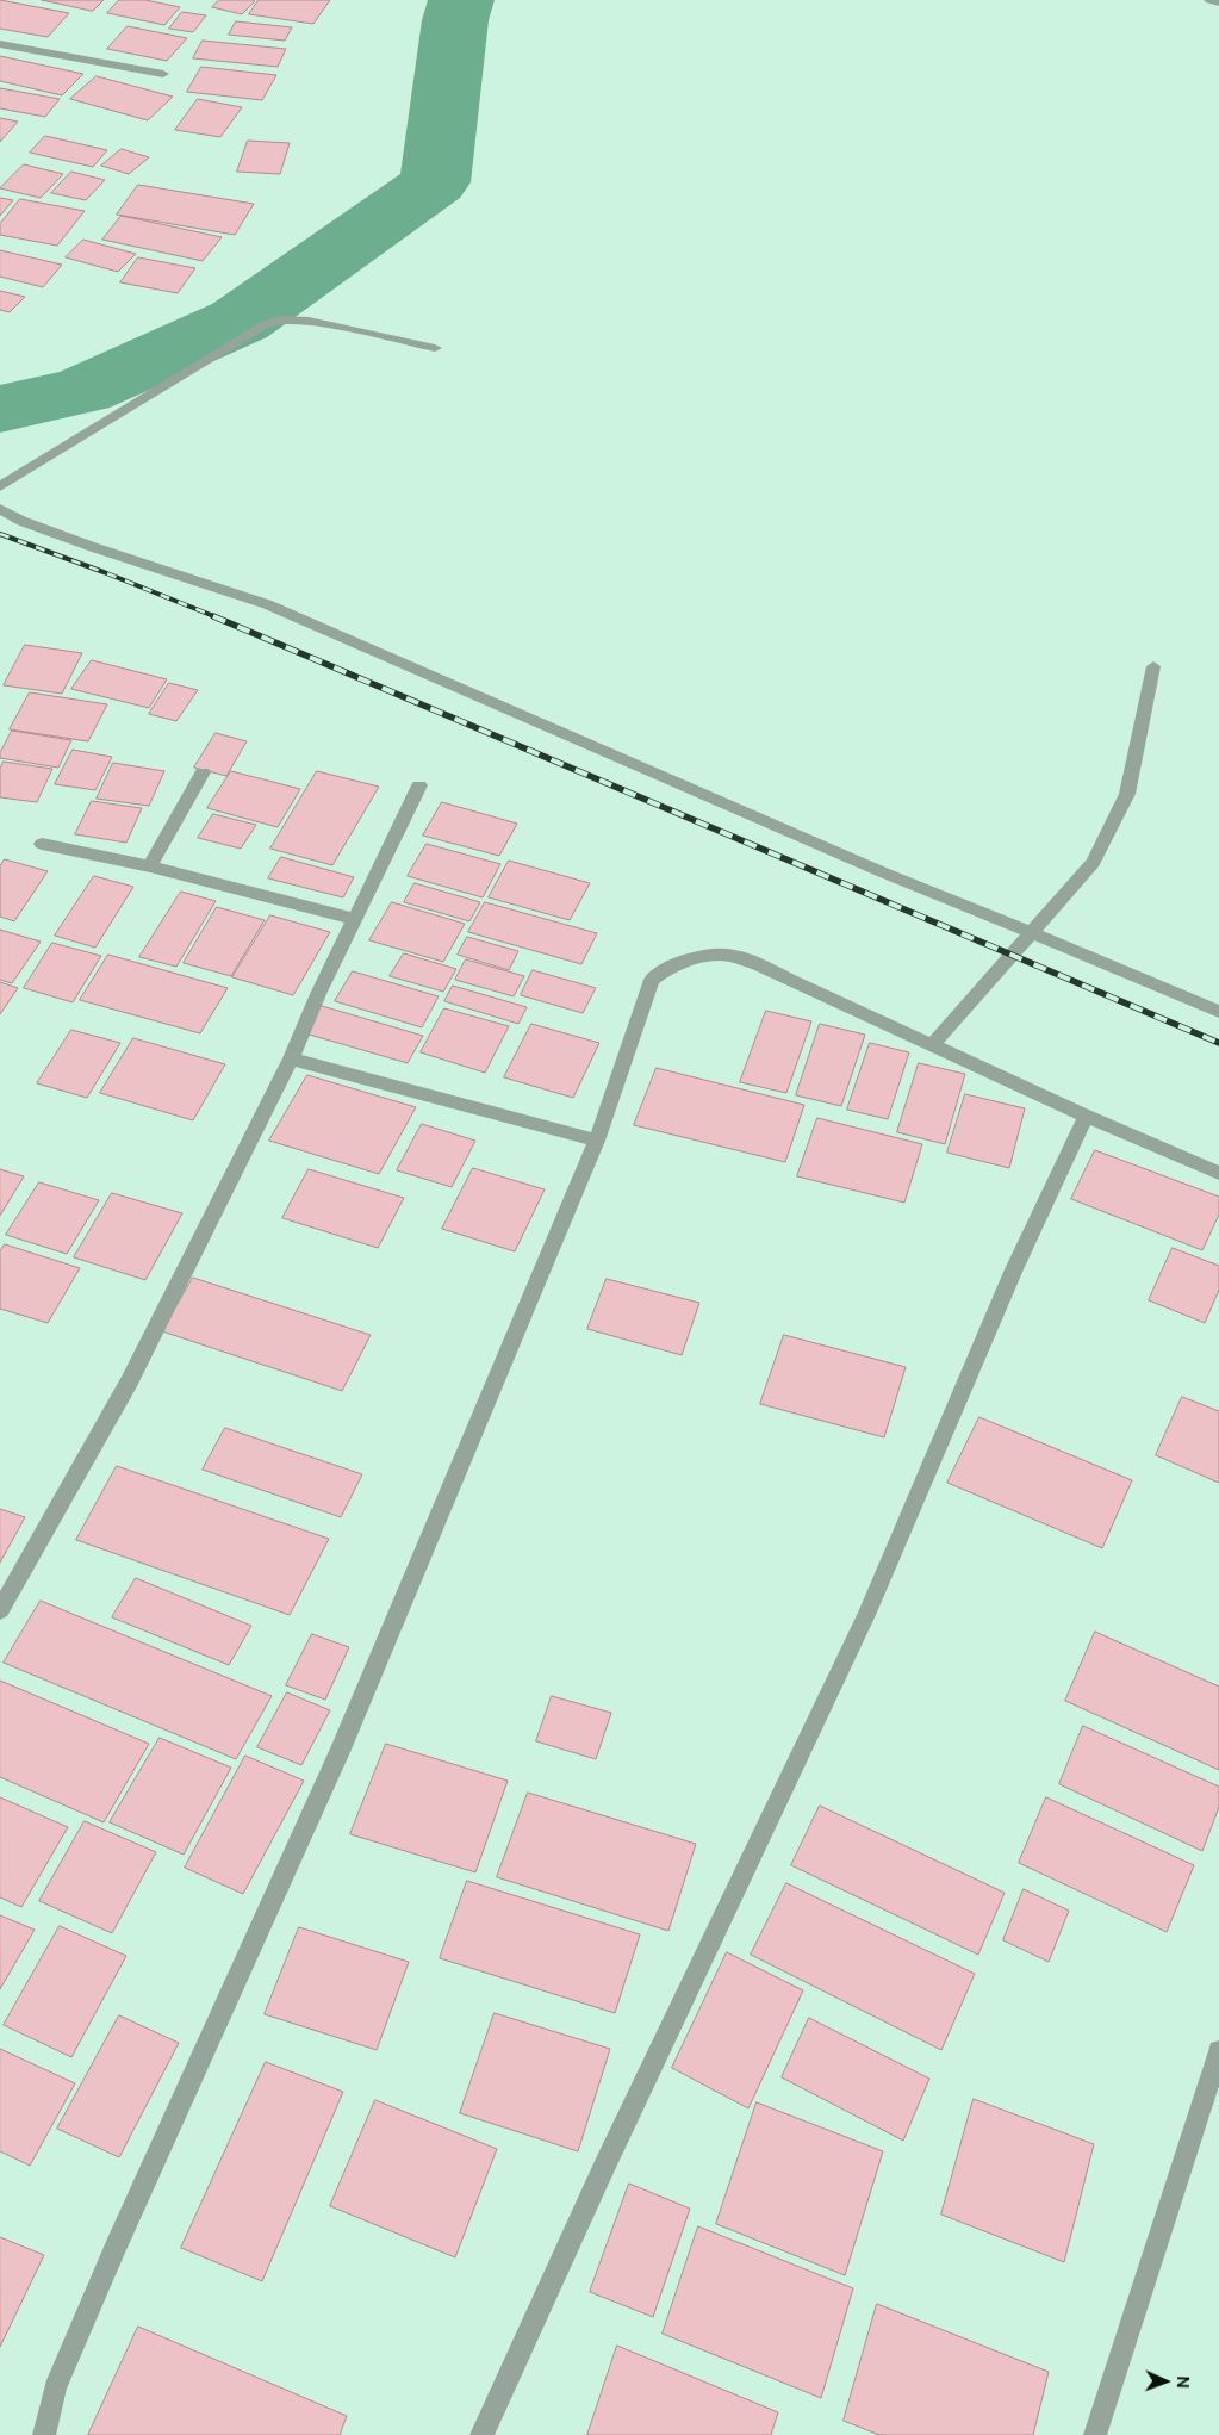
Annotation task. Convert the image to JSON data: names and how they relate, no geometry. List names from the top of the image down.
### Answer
{
  "north": "right"
}
